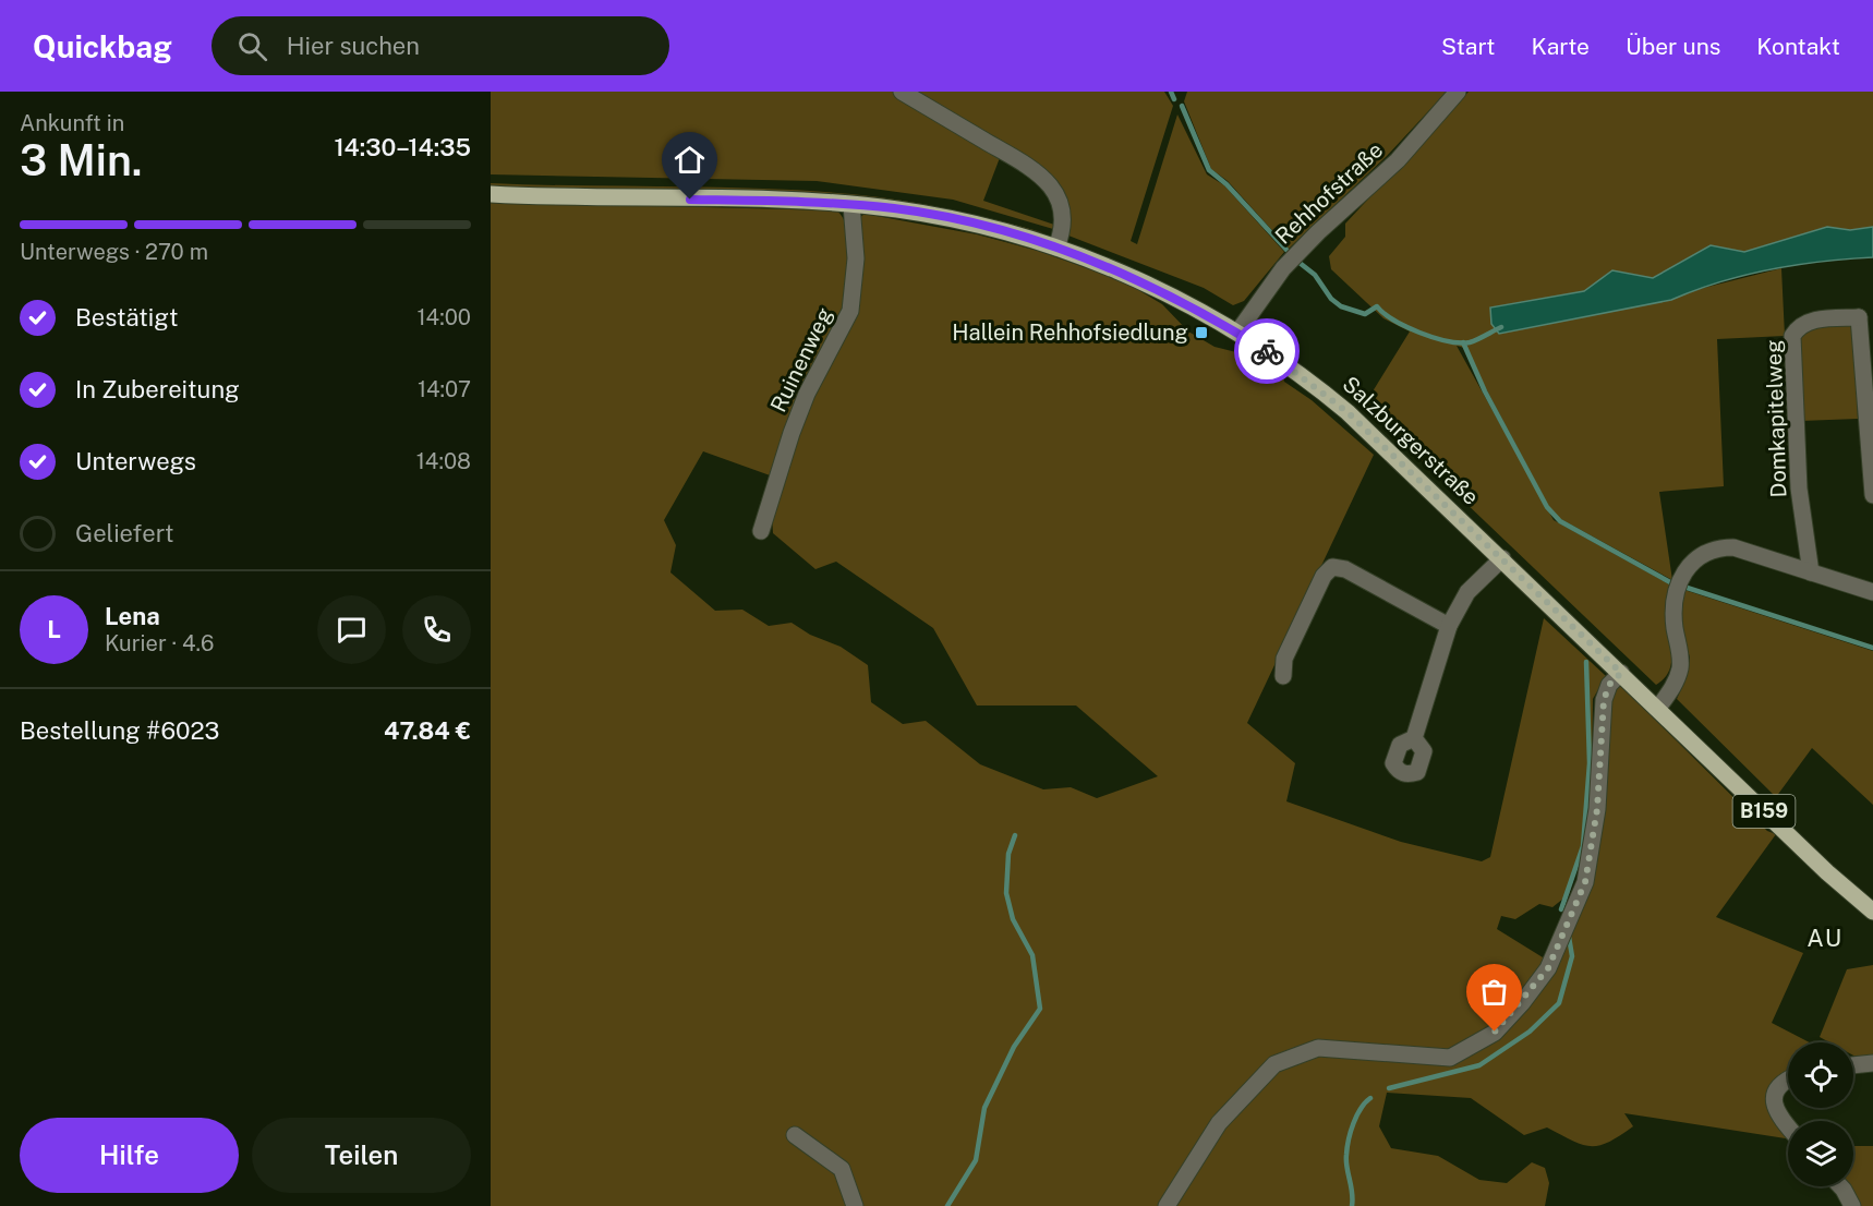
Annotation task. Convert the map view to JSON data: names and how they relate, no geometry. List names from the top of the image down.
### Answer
{
  "streets": {
    "main road": ["Salzburgerstraße", "B159"],
    "street": ["Rehhofstraße", "Ruinenweg", "Domkapitelweg"]
  },
  "crossings": [
    ["Rehhofstraße", "Salzburgerstraße"],
    ["Ruinenweg", "Salzburgerstraße"]
  ],
  "districts": ["AU"],
  "places": {
    "transit": ["Hallein Rehhofsiedlung"]
  },
  "page": {
    "header": "Quickbag",
    "search": "Hier suchen",
    "nav": [
      "Start",
      "Karte",
      "Über uns",
      "Kontakt"
    ],
    "heading": ["3 Min.", "Ankunft in", "14:30–14:35"],
    "panel": [
      "Lena",
      "Kurier · 4.6",
      "Bestellung #6023",
      "47.84 €"
    ],
    "bar": "Unterwegs · 270 m",
    "list": [
      ["Bestätigt", "14:00"],
      ["In Zubereitung", "14:07"],
      ["Unterwegs", "14:08"],
      "Geliefert"
    ],
    "round": "L",
    "buttons": ["Hilfe", "Teilen"]
  }
}
